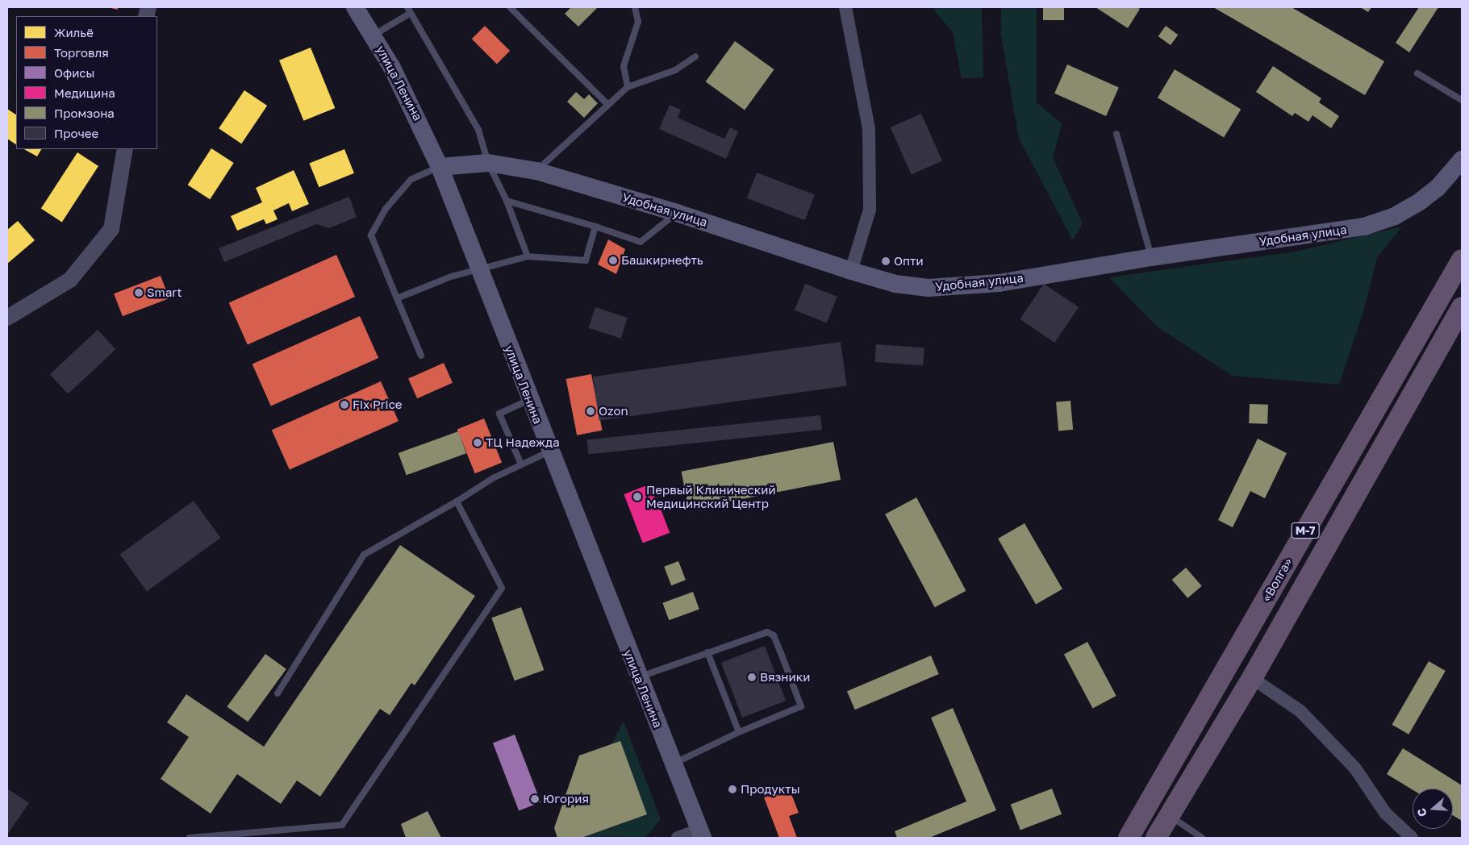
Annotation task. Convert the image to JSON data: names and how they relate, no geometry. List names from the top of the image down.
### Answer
{
  "streets": {
    "highway": ["М-7", "«Волга»"],
    "main road": ["улица Ленина", "Удобная улица"]
  },
  "crossings": [
    ["улица Ленина", "Удобная улица"]
  ],
  "places": [
    "Башкирнефть",
    "Опти",
    "Smart",
    "Fix Price",
    "Ozon",
    "ТЦ Надежда",
    "Первый Клинический Медицинский Центр",
    "Вязники",
    "Продукты",
    "Югория"
  ],
  "legend": [
    "Жильё",
    "Торговля",
    "Офисы",
    "Медицина",
    "Промзона",
    "Прочее"
  ],
  "north": "left"
}
